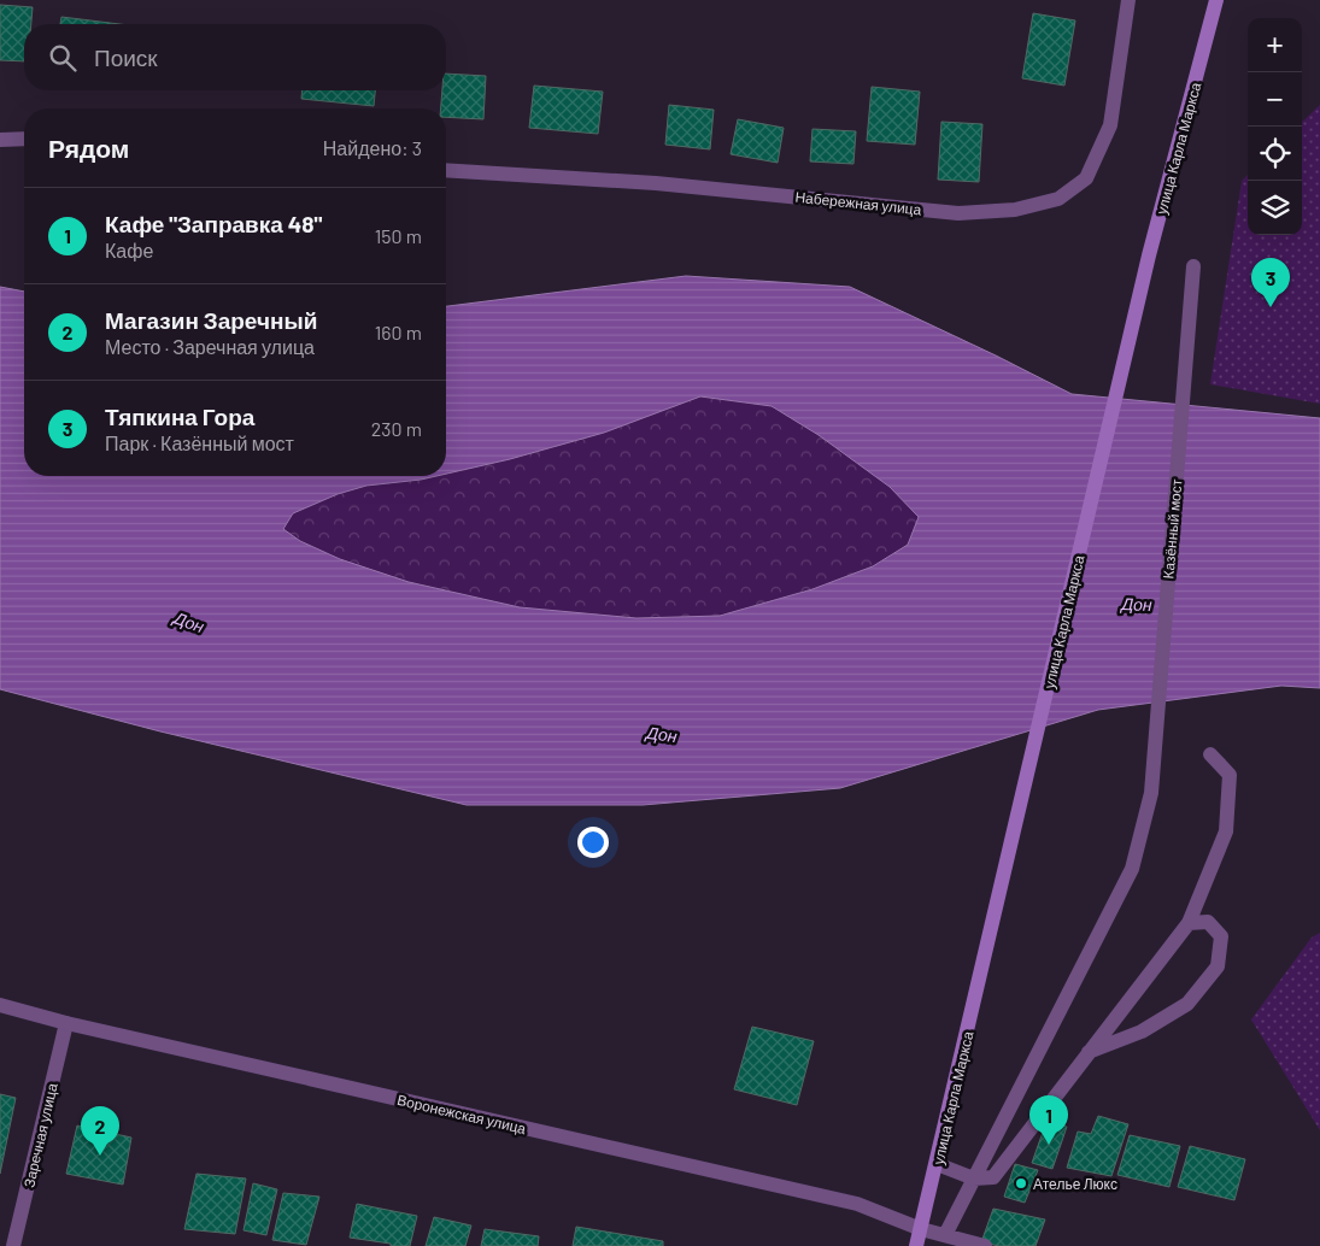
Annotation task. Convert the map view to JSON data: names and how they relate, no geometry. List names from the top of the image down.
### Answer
{
  "streets": {
    "main road": ["улица Карла Маркса"],
    "street": [
      "Набережная улица",
      "Казённый мост",
      "Воронежская улица",
      "Заречная улица"
    ]
  },
  "crossings": [
    ["улица Карла Маркса", "Воронежская улица"],
    ["Воронежская улица", "Заречная улица"]
  ],
  "water": ["Дон"],
  "places": ["Ателье Люкс"],
  "page": {
    "map_buttons": ["+", "−"],
    "search": "Поиск",
    "heading": ["Рядом", "Найдено: 3"],
    "list": [
      {
        "mark": "1",
        "name": "Кафе \"Заправка 48\"",
        "note": "Кафе",
        "value": "150 m"
      },
      {
        "mark": "2",
        "name": "Магазин Заречный",
        "note": "Место · Заречная улица",
        "value": "160 m"
      },
      {
        "mark": "3",
        "name": "Тяпкина Гора",
        "note": "Парк · Казённый мост",
        "value": "230 m"
      }
    ],
    "pins": ["3", "1", "2"]
  }
}
